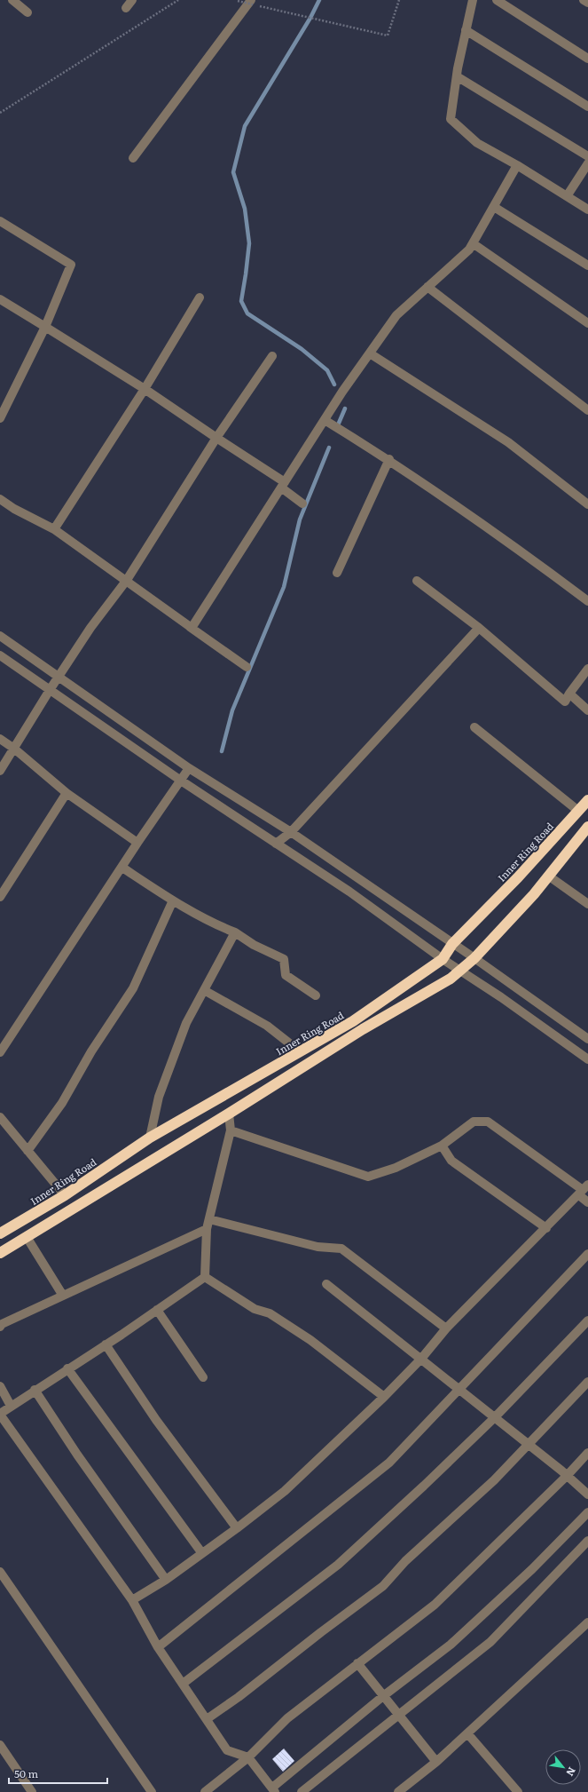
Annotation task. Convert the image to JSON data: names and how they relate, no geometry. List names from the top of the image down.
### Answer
{
  "streets": {
    "highway": ["Inner Ring Road"]
  },
  "scale_bar": "50 m",
  "north": "bottom right"
}
